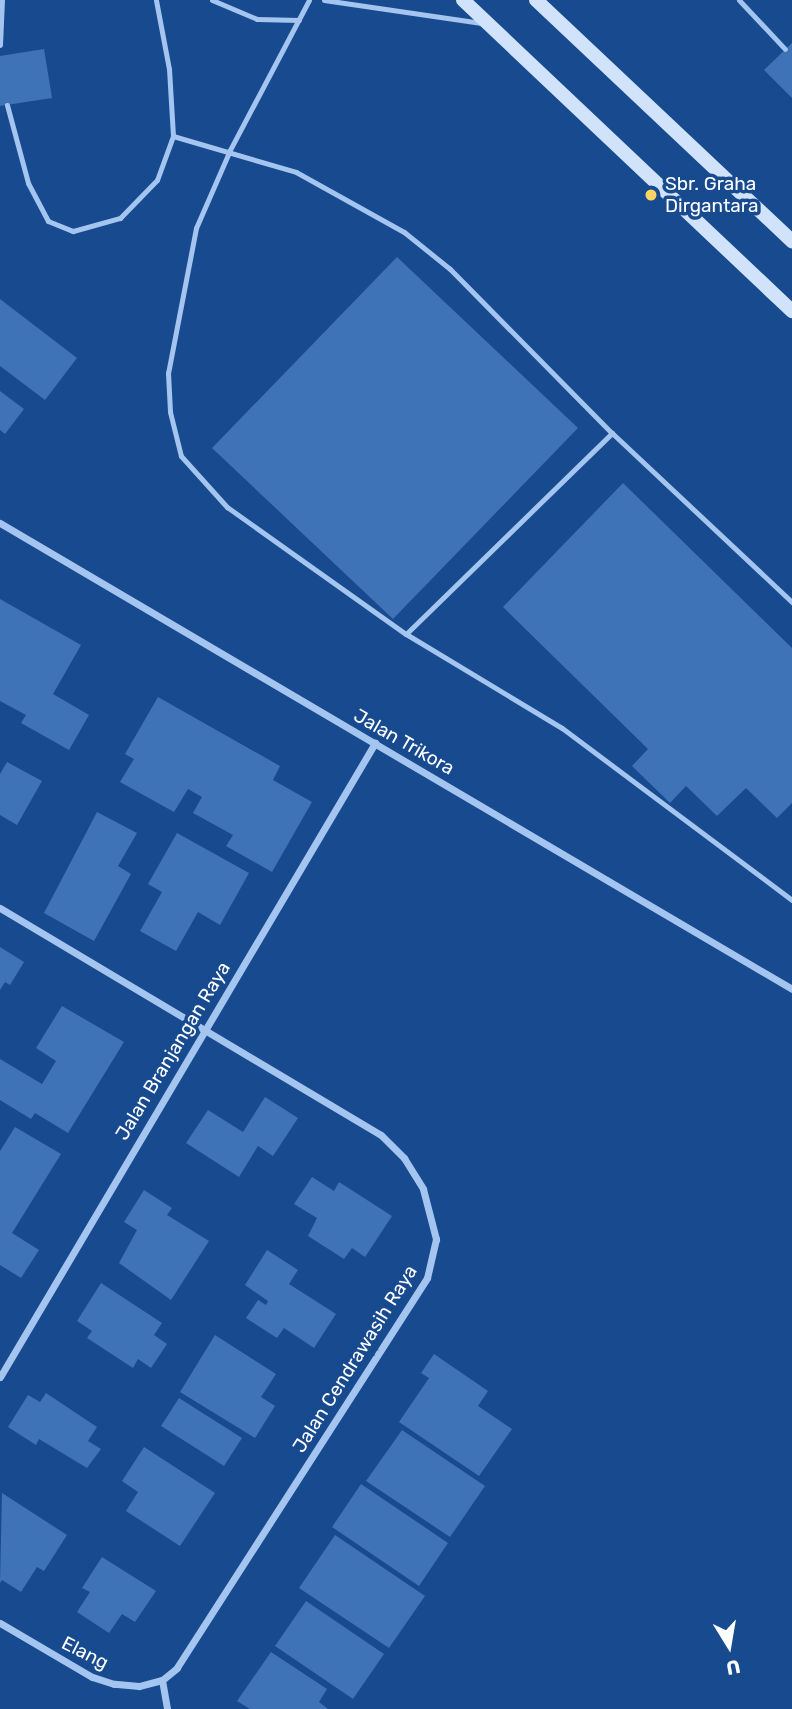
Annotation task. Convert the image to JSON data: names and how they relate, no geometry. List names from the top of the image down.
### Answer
{
  "streets": {
    "street": [
      "Jalan Trikora",
      "Jalan Branjangan Raya",
      "Jalan Cendrawasih Raya",
      "Elang"
    ]
  },
  "crossings": [
    ["Jalan Trikora", "Jalan Branjangan Raya"],
    ["Jalan Branjangan Raya", "Jalan Cendrawasih Raya"],
    ["Jalan Cendrawasih Raya", "Elang"]
  ],
  "places": ["Sbr. Graha Dirgantara"],
  "north": "bottom"
}
